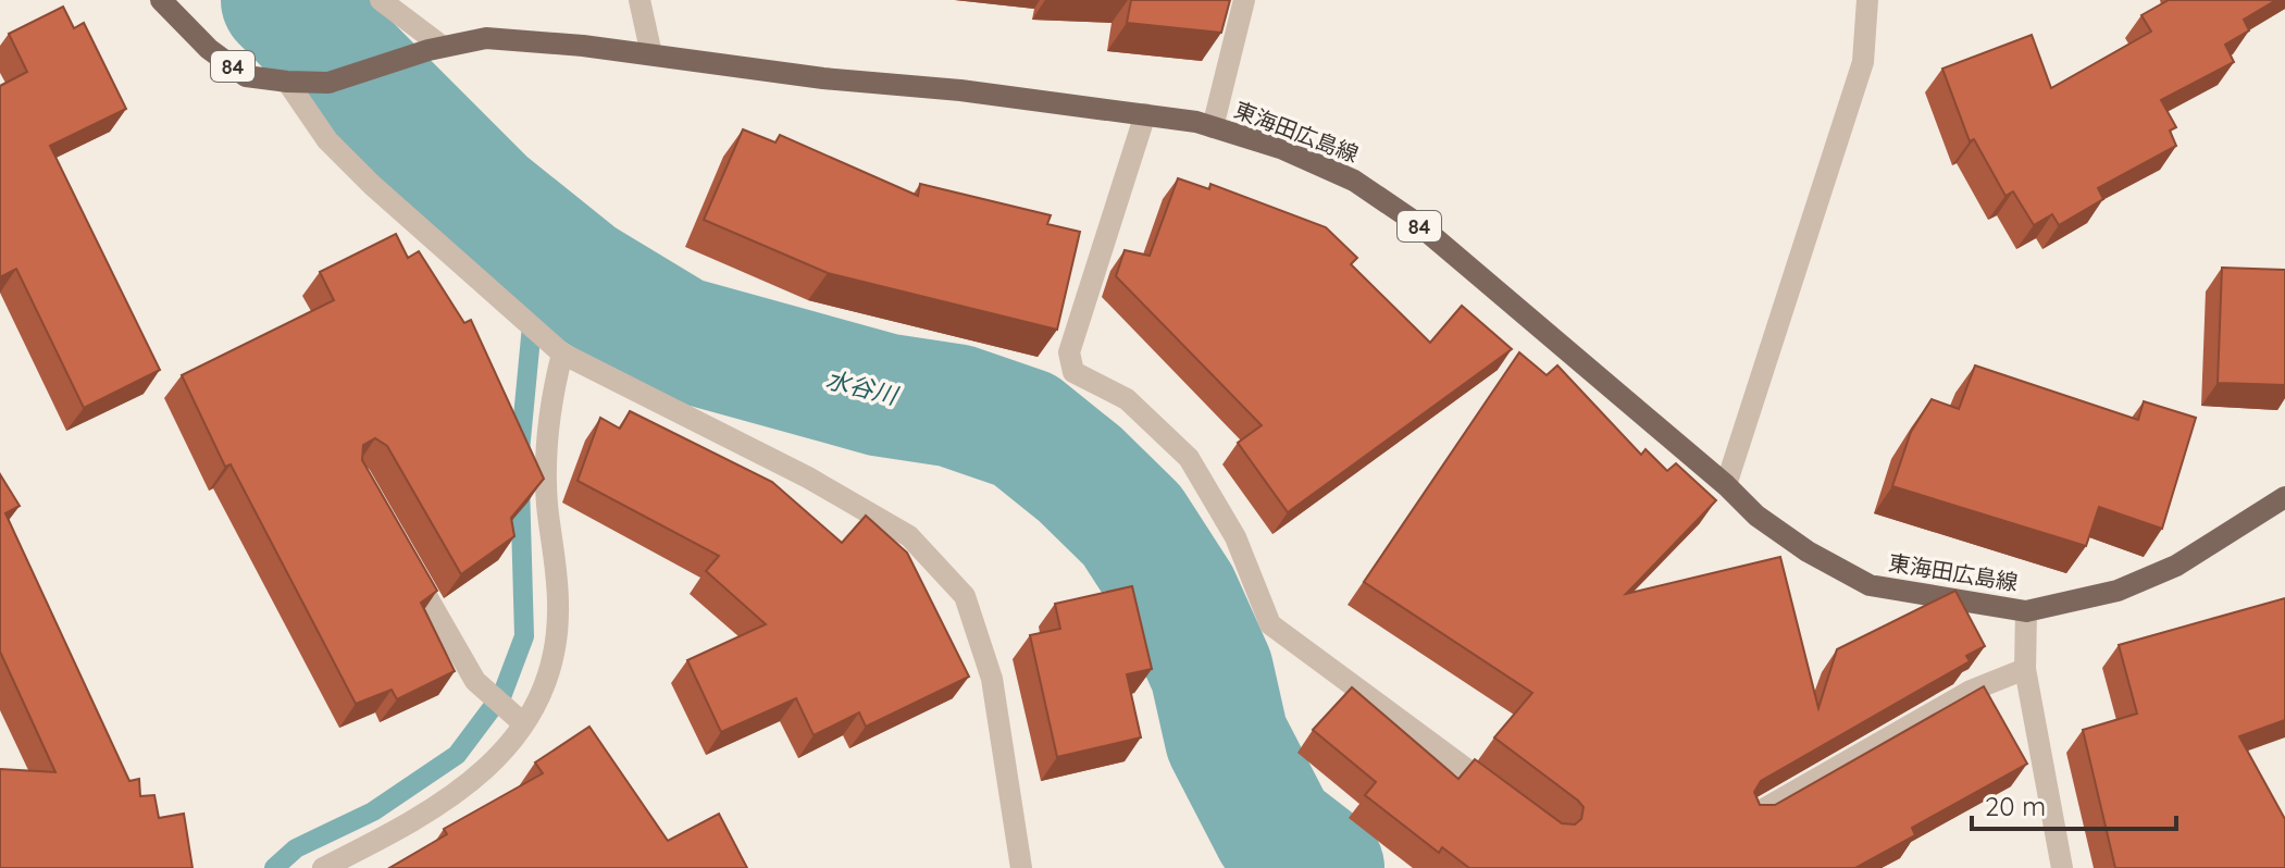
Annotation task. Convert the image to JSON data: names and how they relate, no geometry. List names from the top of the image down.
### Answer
{
  "streets": {
    "main road": ["84", "東海田広島線"]
  },
  "water": ["水谷川"],
  "scale_bar": "20 m"
}
